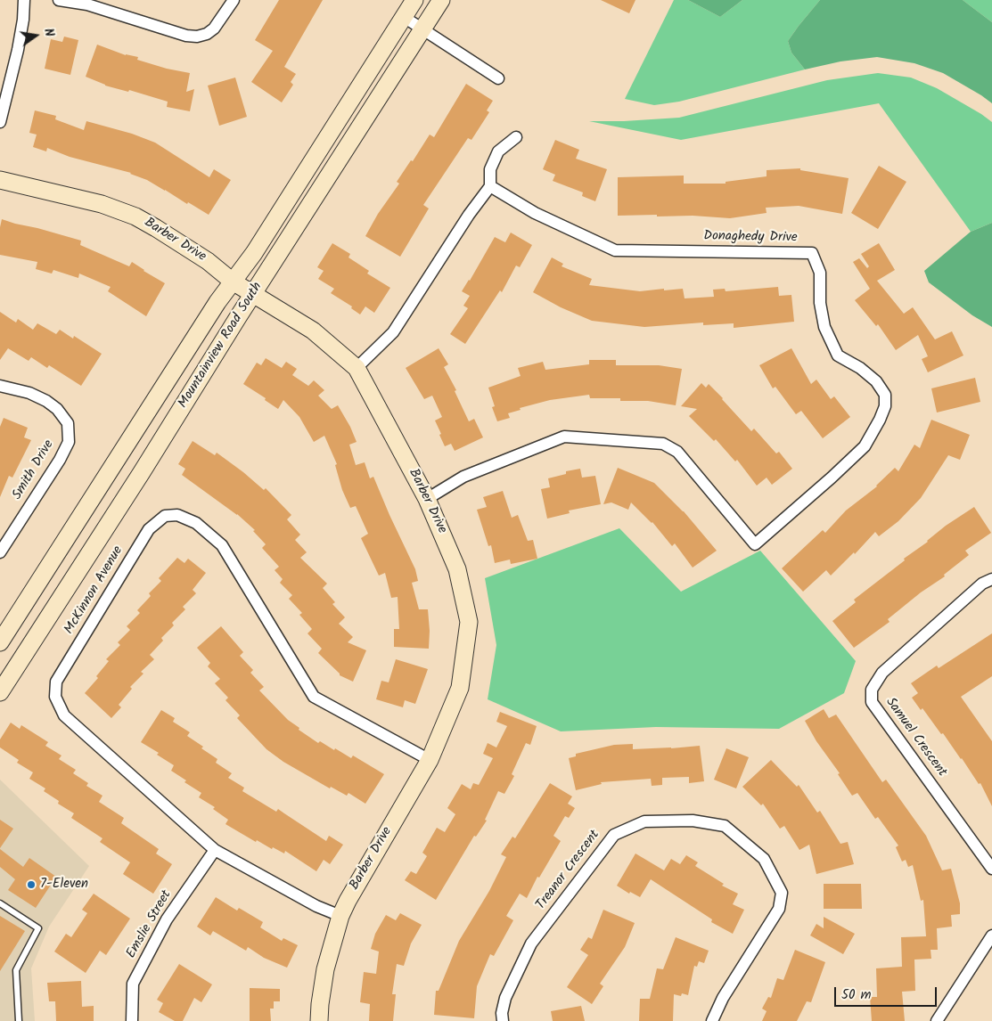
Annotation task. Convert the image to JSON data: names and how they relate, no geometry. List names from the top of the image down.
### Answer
{
  "streets": {
    "main road": ["Barber Drive", "Mountainview Road South"],
    "street": [
      "Donaghedy Drive",
      "Smith Drive",
      "McKinnon Avenue",
      "Samuel Crescent",
      "Treanor Crescent",
      "Emslie Street"
    ]
  },
  "crossings": [
    ["Donaghedy Drive", "Barber Drive"],
    ["Barber Drive", "Mountainview Road South"],
    ["Barber Drive", "McKinnon Avenue"],
    ["McKinnon Avenue", "Emslie Street"]
  ],
  "places": ["7-Eleven"],
  "scale_bar": "50 m",
  "north": "right"
}
